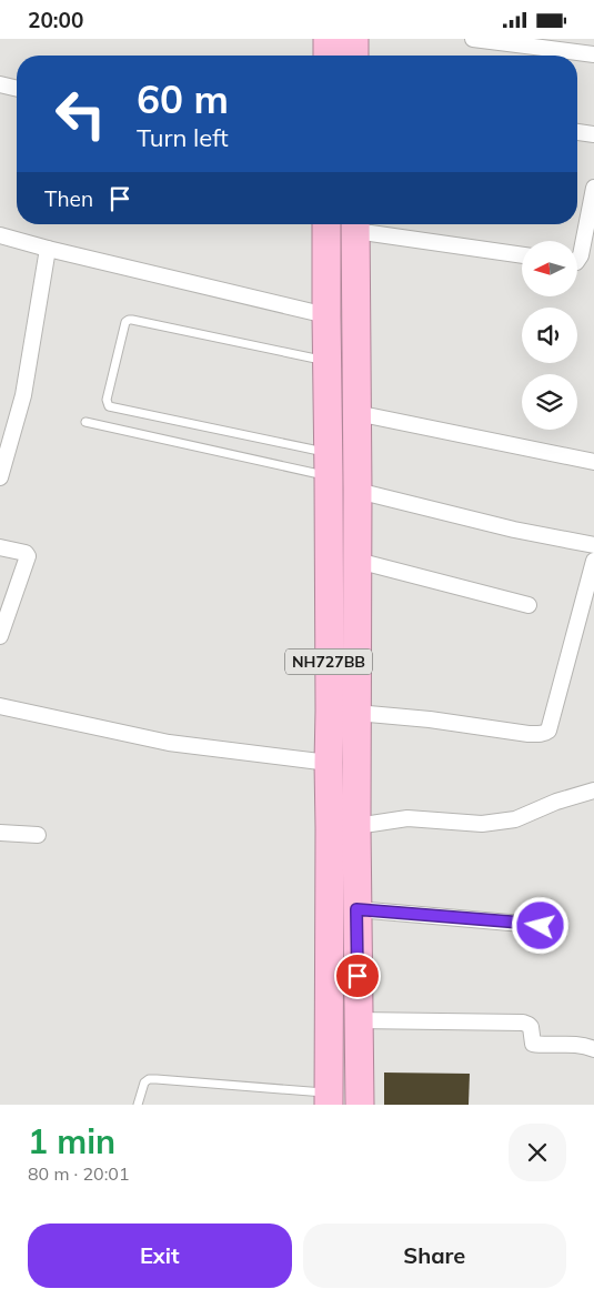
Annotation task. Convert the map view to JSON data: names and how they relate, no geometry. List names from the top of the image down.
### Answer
{
  "streets": {
    "highway": ["NH727BB"]
  },
  "north": "left",
  "page": {
    "status": "20:00",
    "turn": ["60 m", "Turn left"],
    "then": "Then",
    "heading": ["1 min", "80 m · 20:01"],
    "buttons": ["Exit", "Share"]
  }
}
